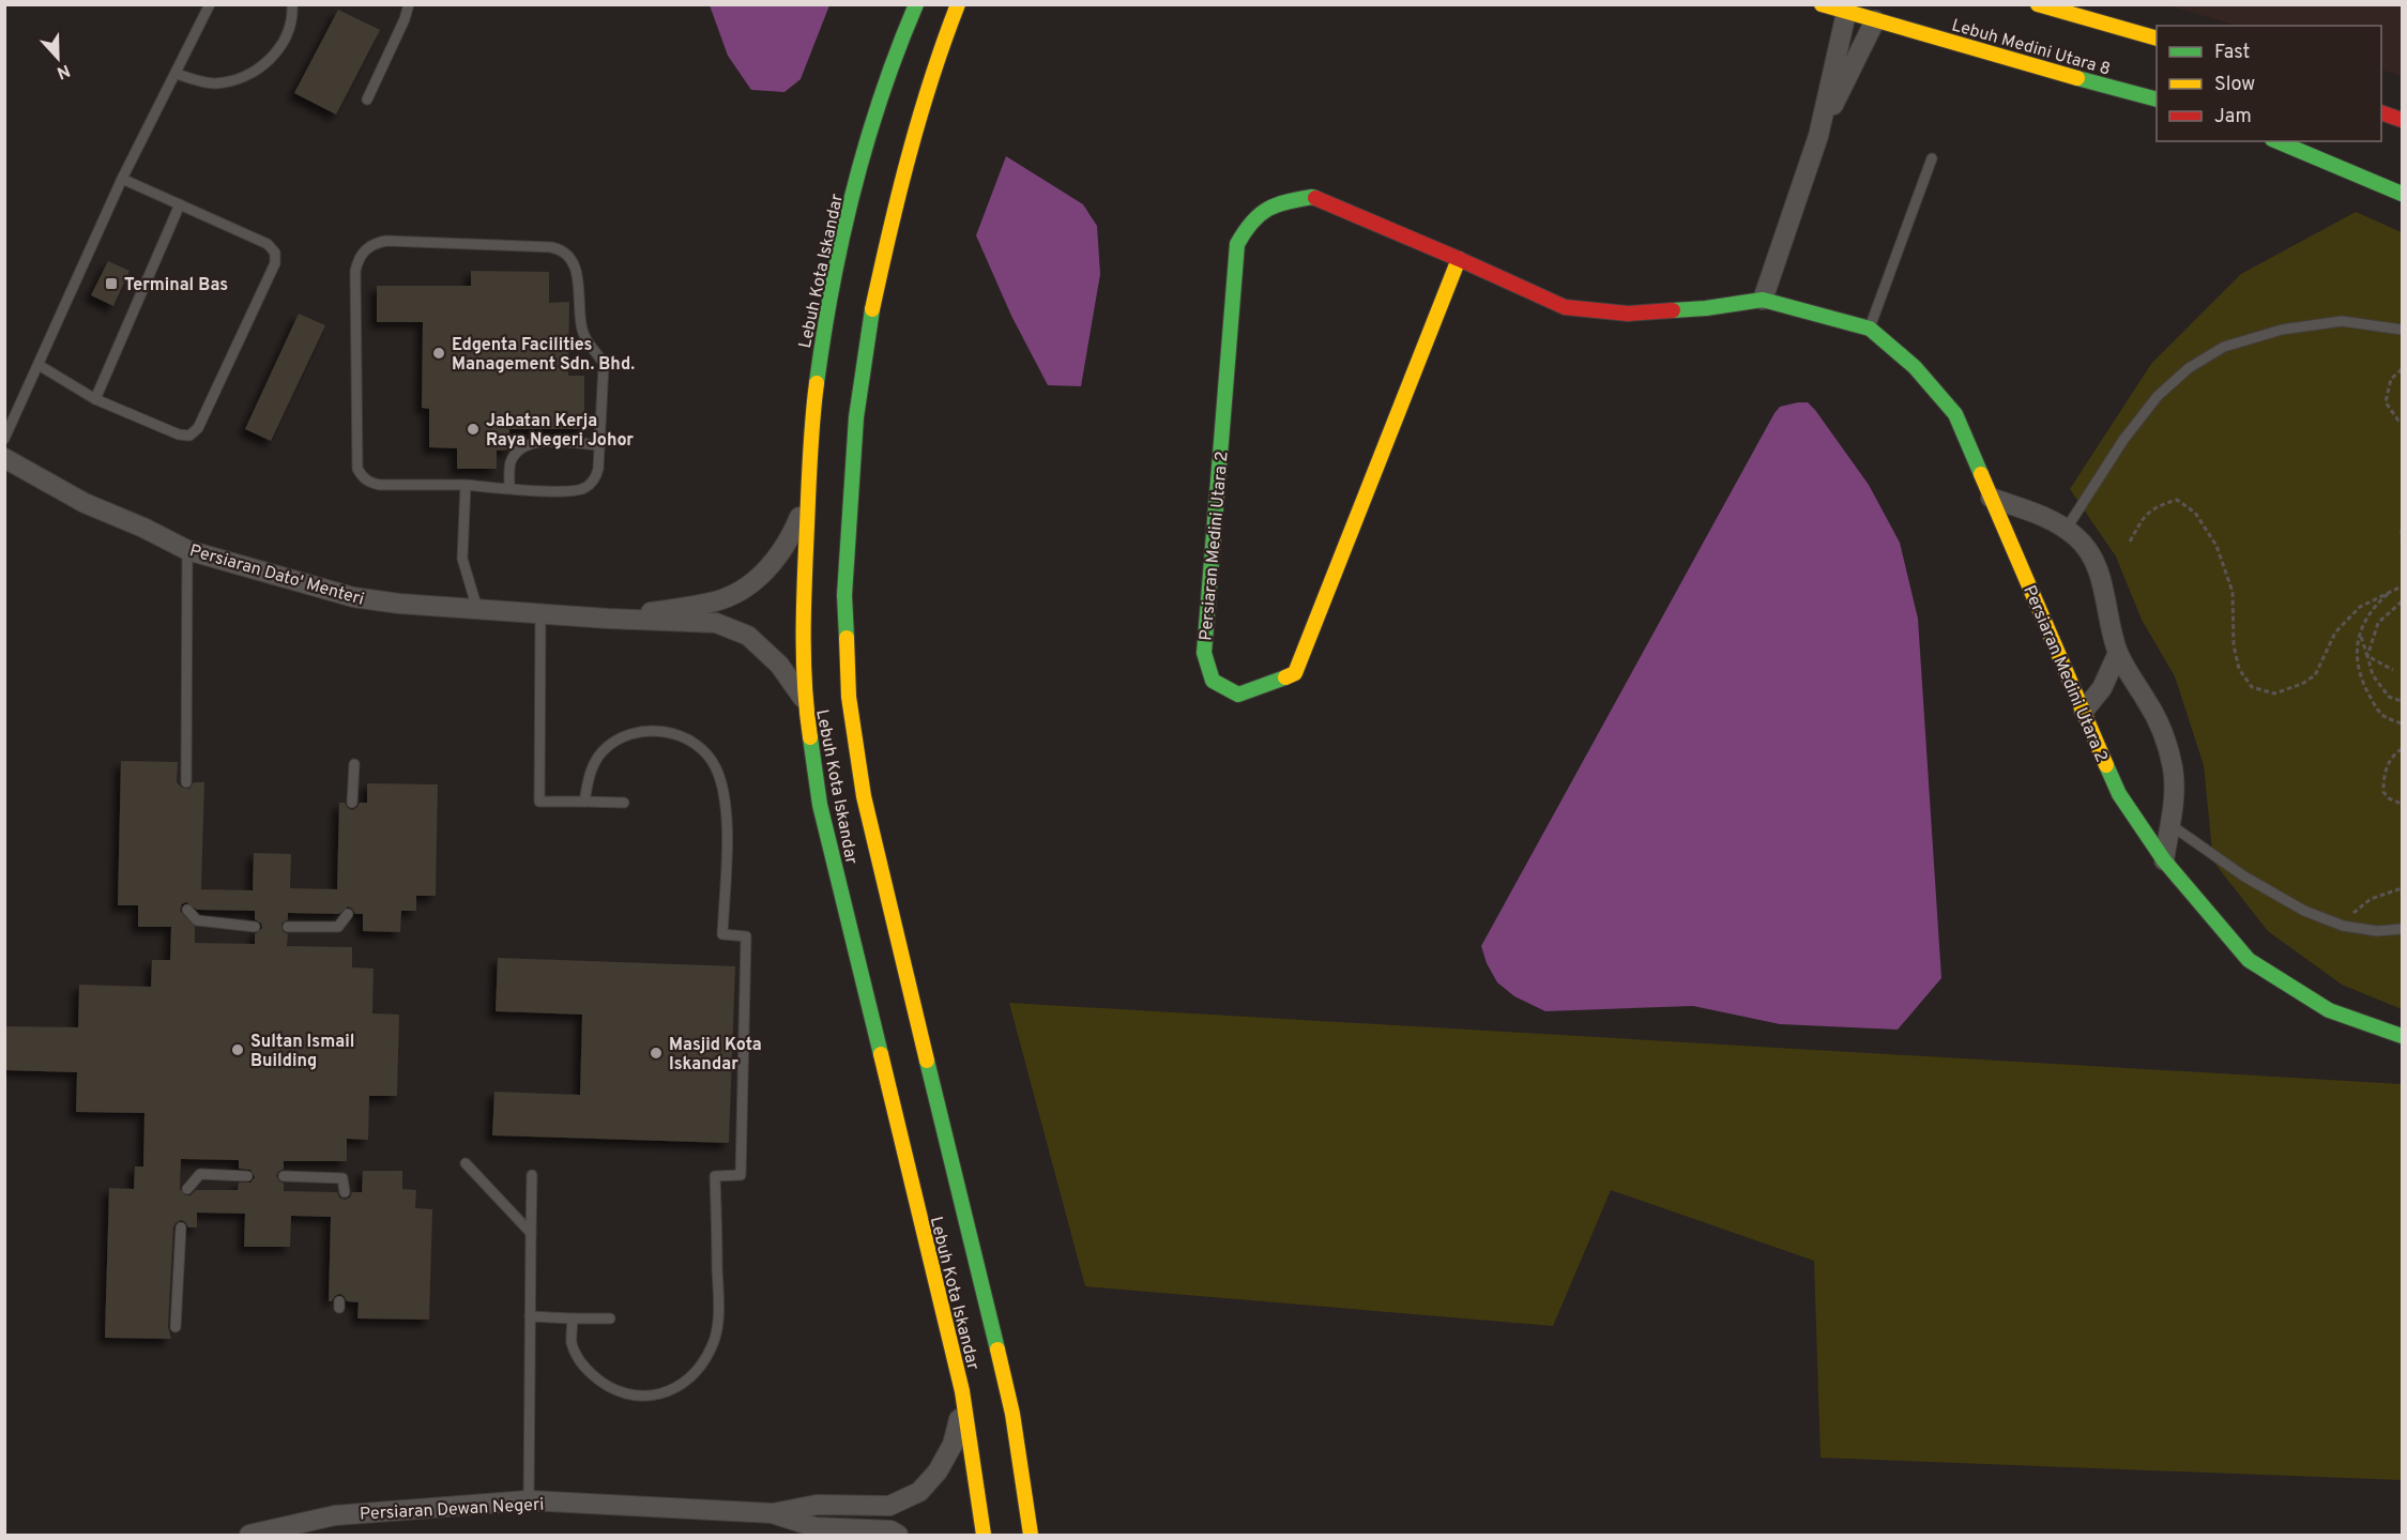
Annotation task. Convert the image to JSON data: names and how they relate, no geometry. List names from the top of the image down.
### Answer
{
  "streets": {
    "main road": ["Lebuh Medini Utara 8", "Lebuh Kota Iskandar", "Persiaran Medini Utara 2"],
    "street": ["Persiaran Dato' Menteri", "Persiaran Dewan Negeri"]
  },
  "crossings": [
    ["Lebuh Kota Iskandar", "Persiaran Dato' Menteri"],
    ["Lebuh Kota Iskandar", "Persiaran Dewan Negeri"]
  ],
  "places": {
    "transit": ["Terminal Bas"],
    "other": [
      "Edgenta Facilities Management Sdn. Bhd.",
      "Jabatan Kerja Raya Negeri Johor",
      "Sultan Ismail Building",
      "Masjid Kota Iskandar"
    ]
  },
  "legend": ["Fast", "Slow", "Jam"],
  "north": "bottom"
}
